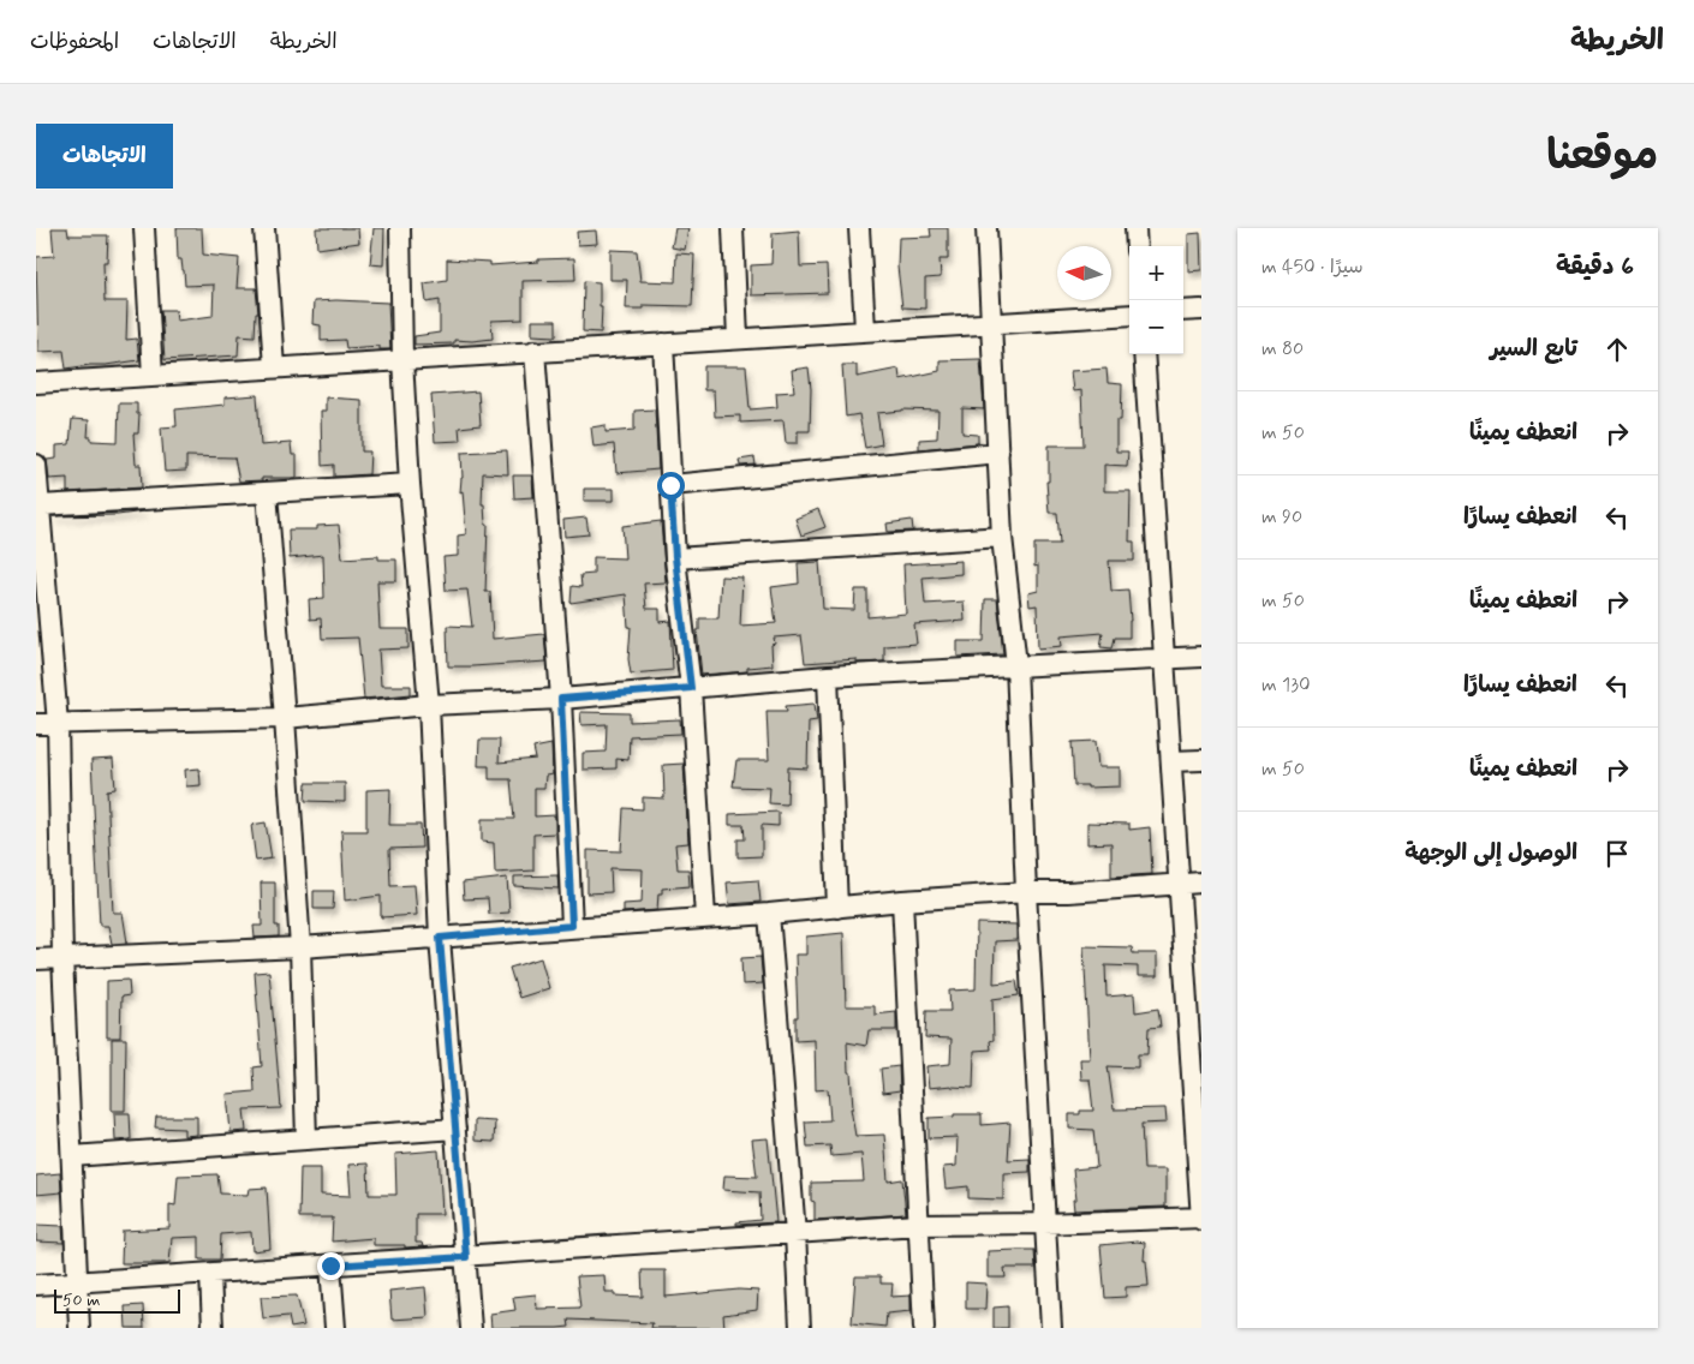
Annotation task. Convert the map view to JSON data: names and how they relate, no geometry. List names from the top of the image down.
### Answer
{
  "scale_bar": "50 m",
  "north": "left",
  "page": {
    "header": "الخريطة",
    "nav": ["الخريطة", "الاتجاهات", "المحفوظات"],
    "title": "موقعنا",
    "buttons": "الاتجاهات",
    "heading": ["6 دقيقة", "سيرًا · 450 m"],
    "map_buttons": ["+", "−"],
    "list": [
      ["تابع السير", "80 m"],
      ["انعطف يمينًا", "50 m"],
      ["انعطف يسارًا", "90 m"],
      ["انعطف يمينًا", "50 m"],
      ["انعطف يسارًا", "130 m"],
      ["انعطف يمينًا", "50 m"],
      "الوصول إلى الوجهة"
    ],
    "scale": "50 m"
  }
}
